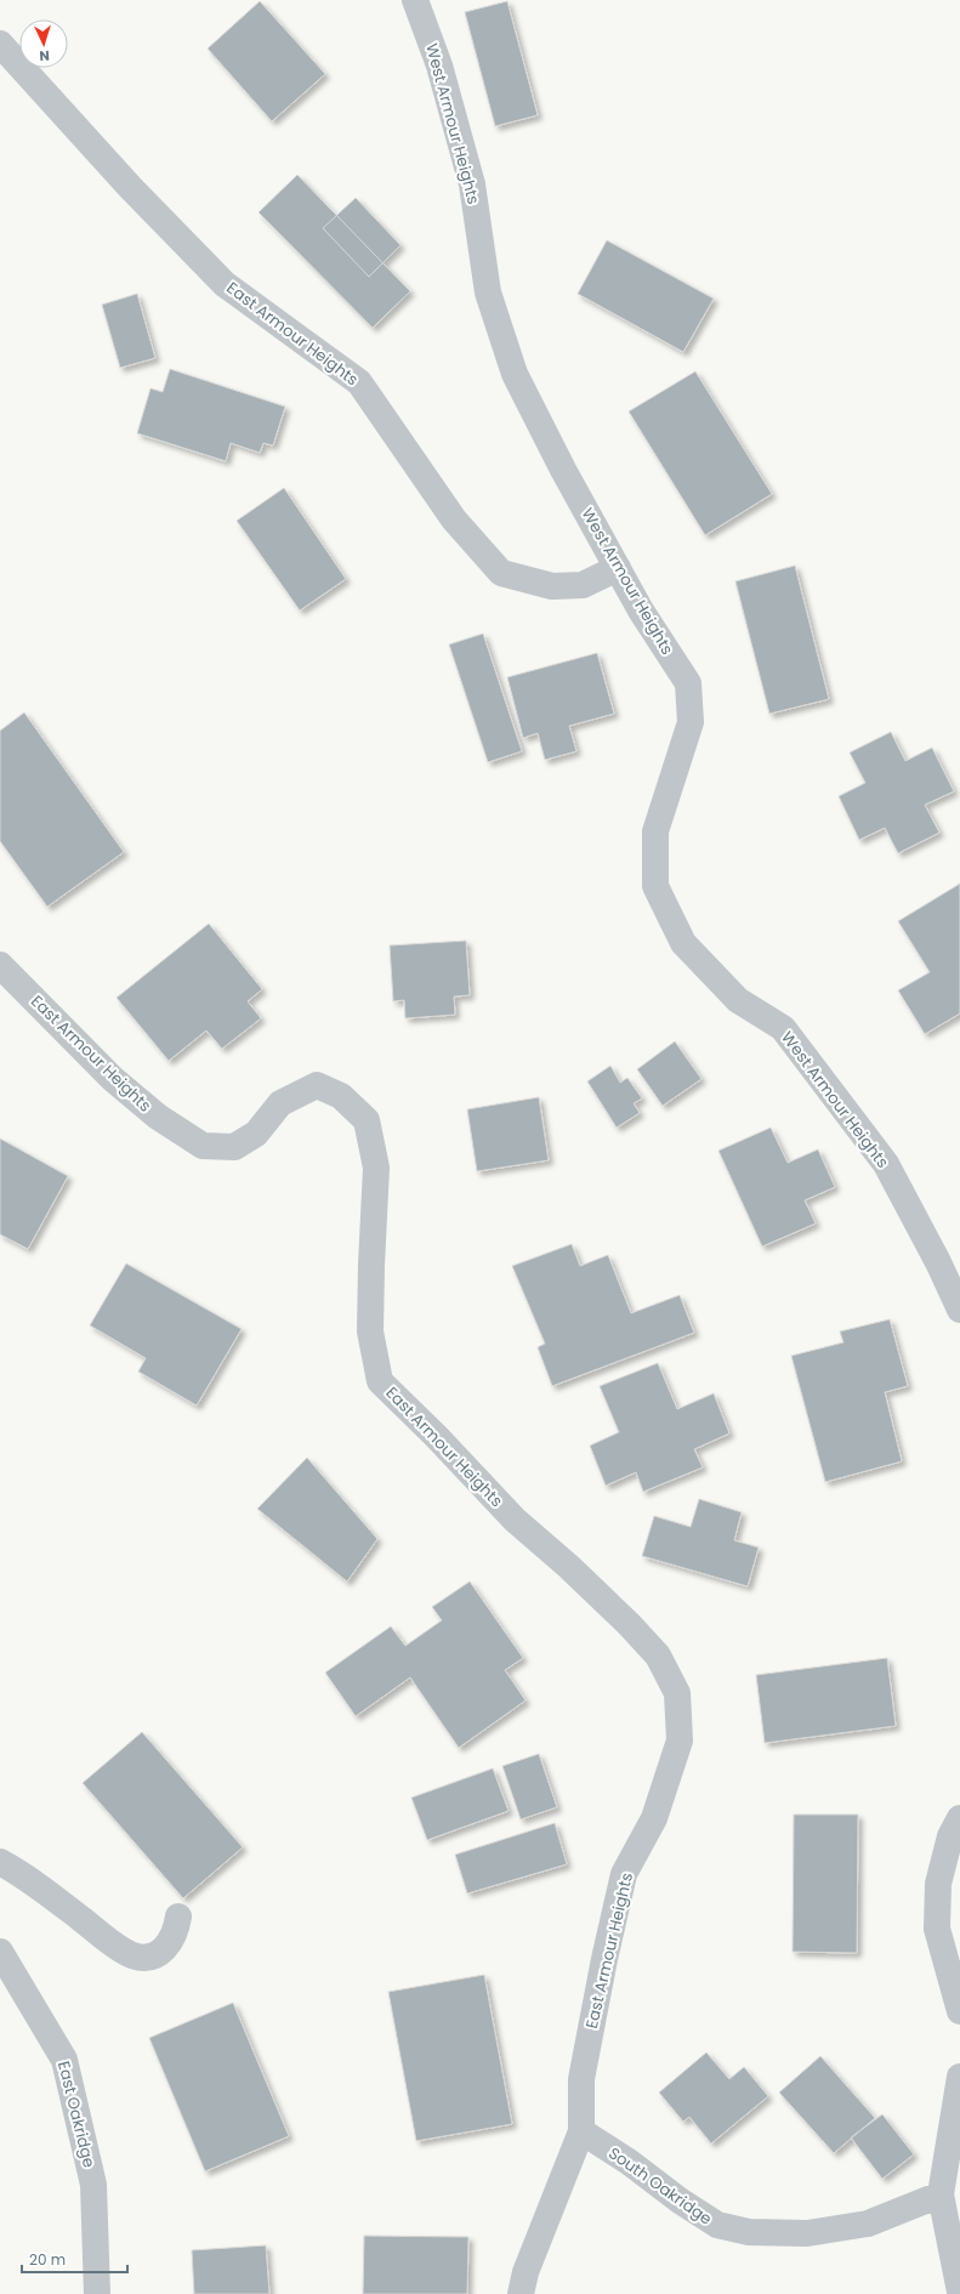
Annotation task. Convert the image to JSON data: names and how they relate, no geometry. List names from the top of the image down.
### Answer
{
  "streets": {
    "street": [
      "West Armour Heights",
      "East Armour Heights",
      "East Oakridge",
      "South Oakridge"
    ]
  },
  "crossings": [
    ["West Armour Heights", "East Armour Heights"],
    ["East Armour Heights", "South Oakridge"]
  ],
  "scale_bar": "20 m",
  "north": "bottom"
}
